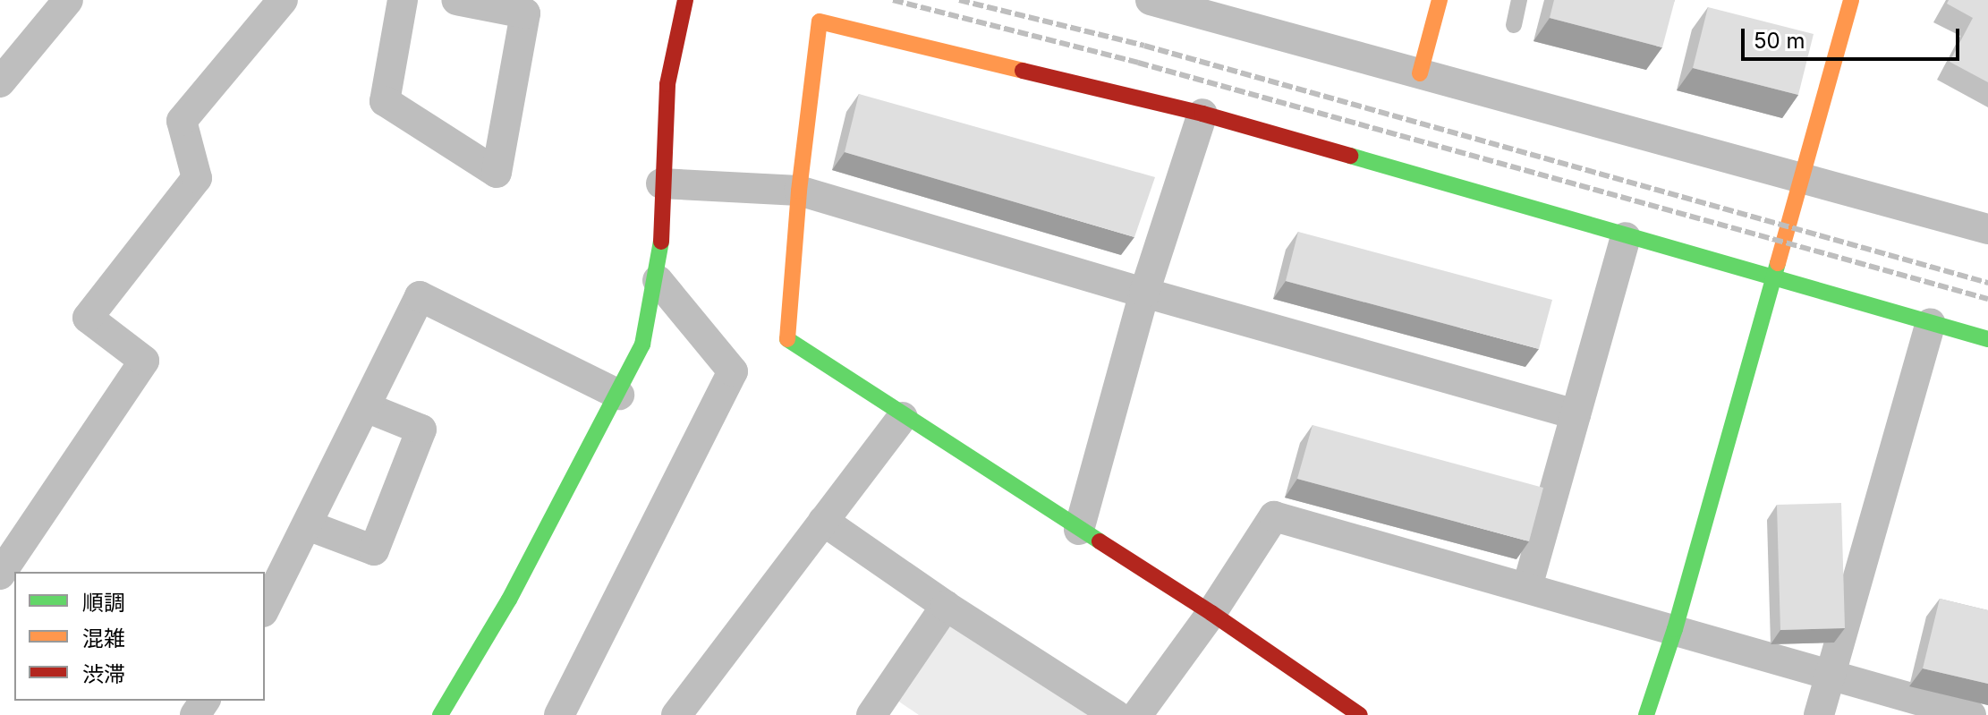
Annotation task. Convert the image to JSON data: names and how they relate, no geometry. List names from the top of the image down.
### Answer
{
  "legend": ["順調", "混雑", "渋滞"],
  "scale_bar": "50 m"
}
